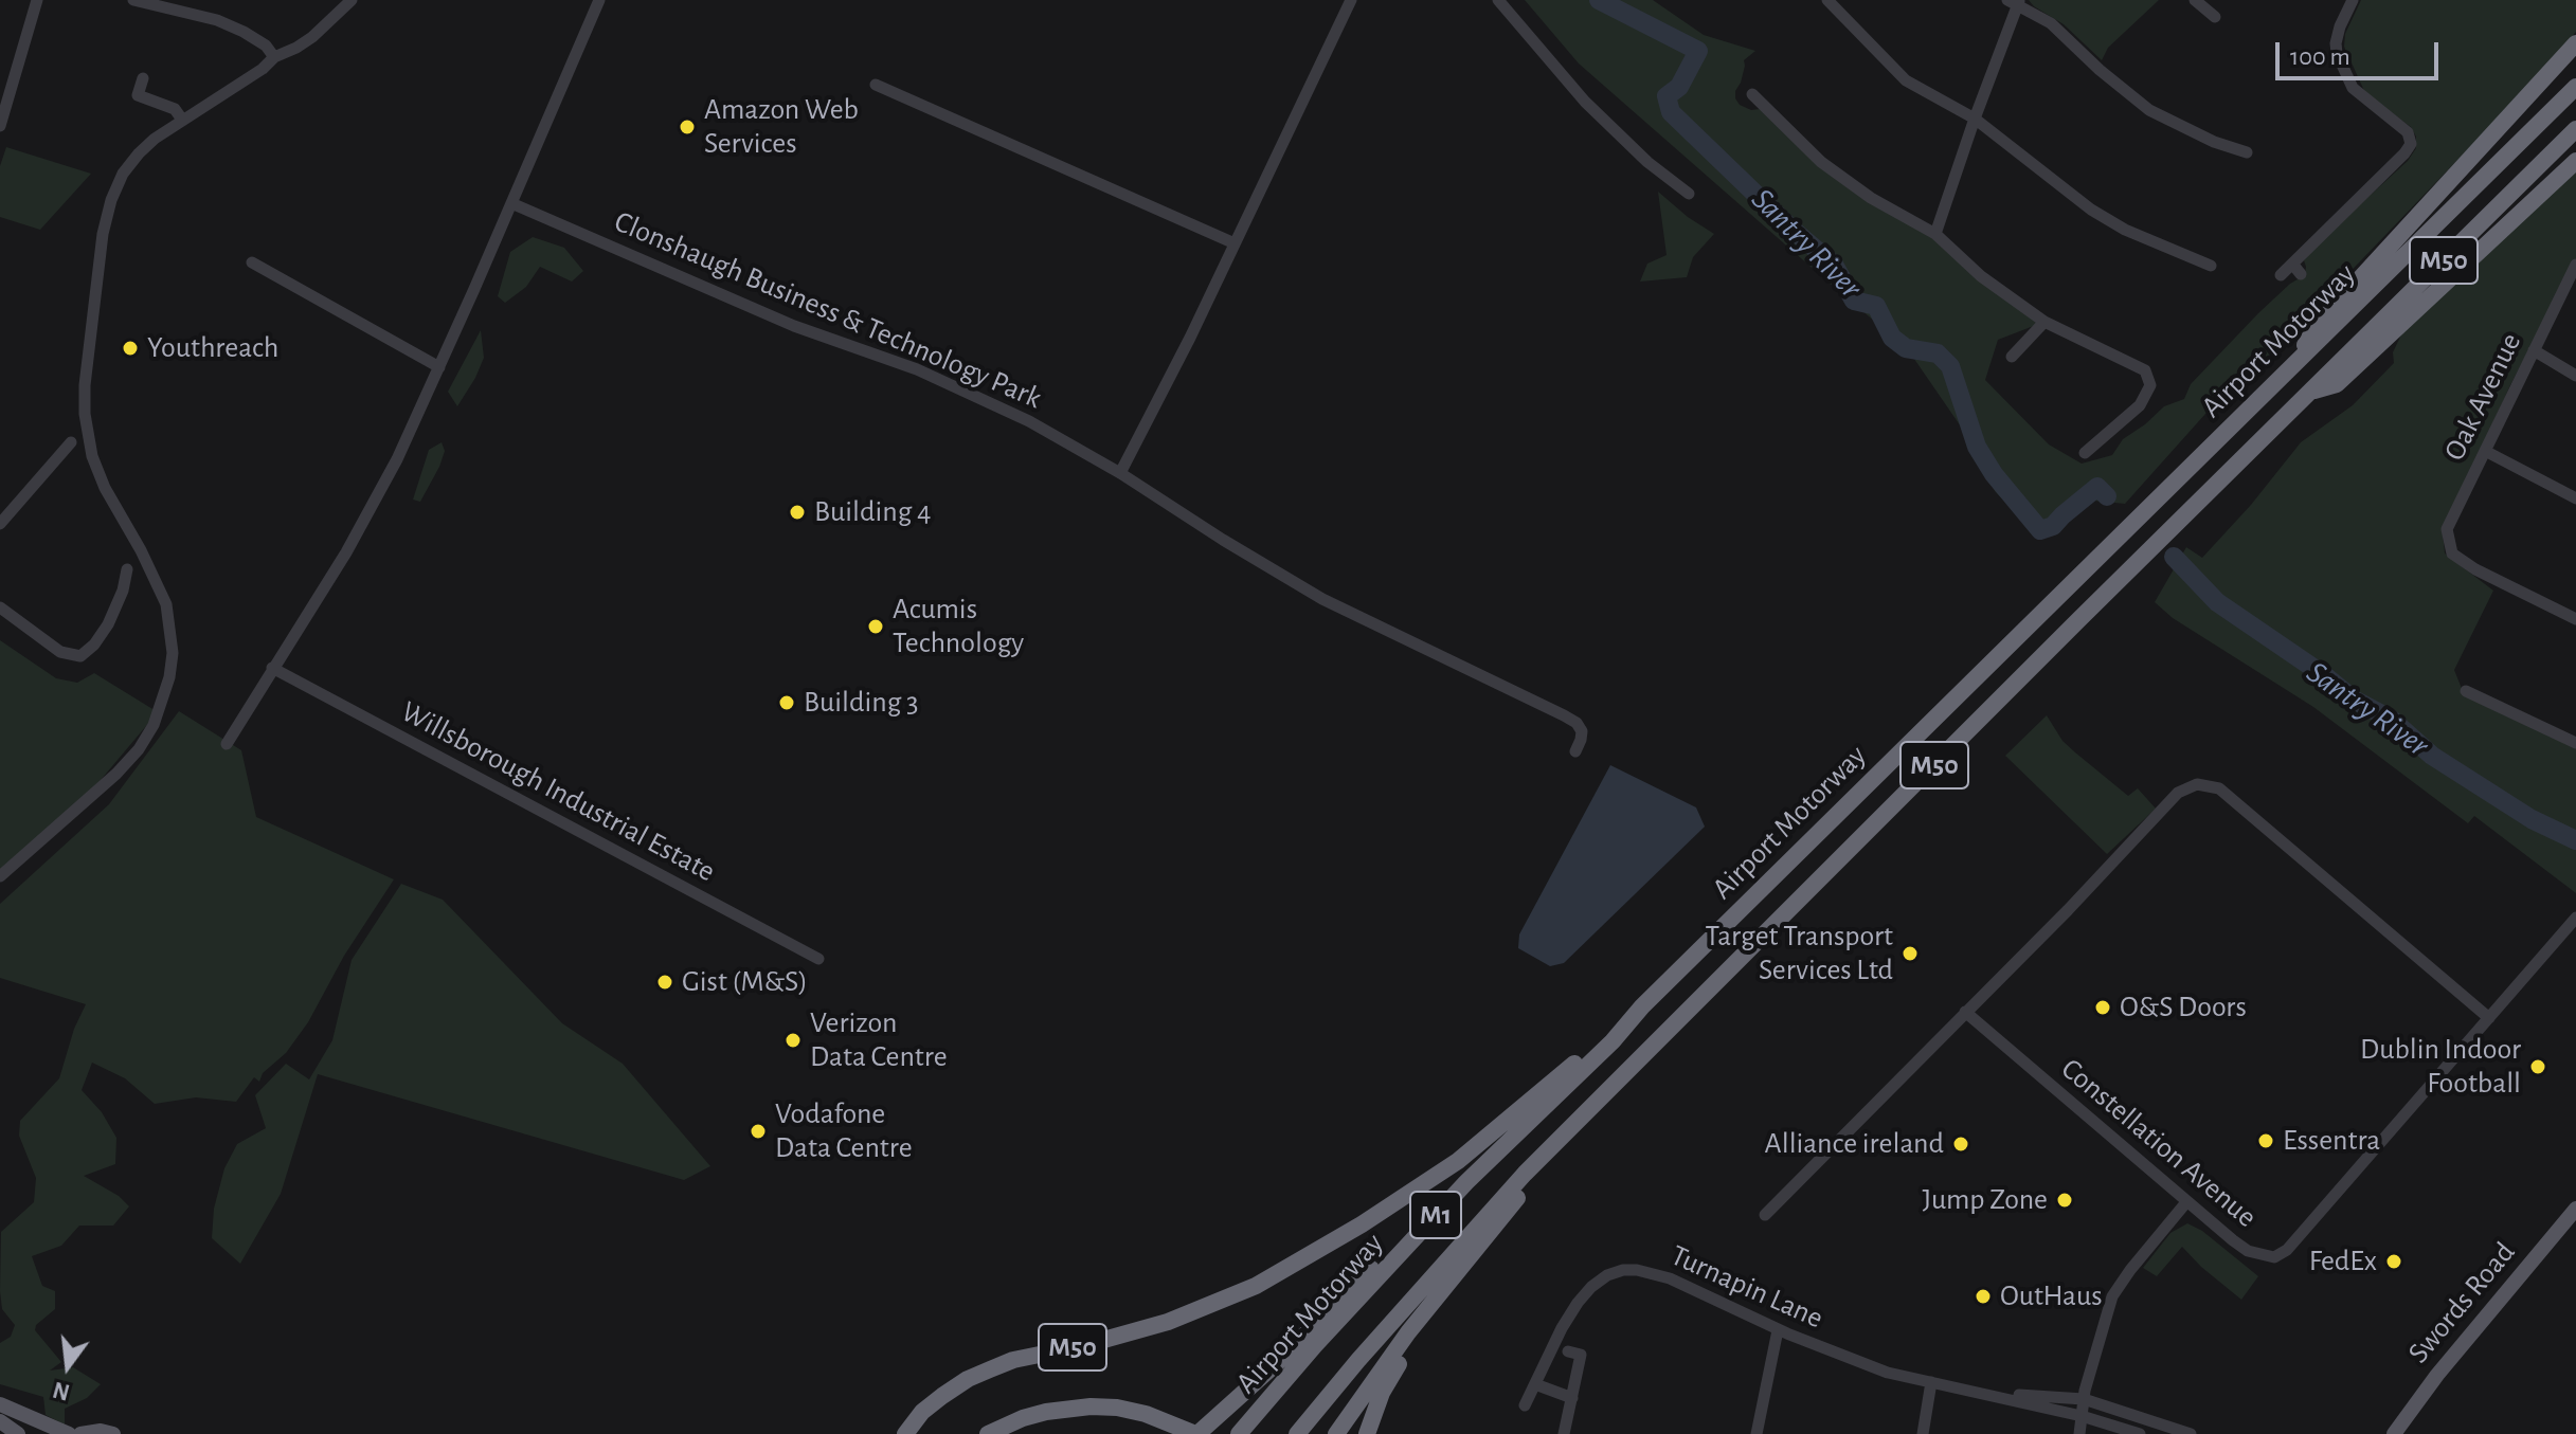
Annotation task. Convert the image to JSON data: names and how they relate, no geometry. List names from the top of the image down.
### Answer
{
  "streets": {
    "highway": ["M50", "Airport Motorway", "M1"],
    "main road": ["Swords Road"],
    "street": [
      "Clonshaugh Business & Technology Park",
      "Oak Avenue",
      "Willsborough Industrial Estate",
      "Constellation Avenue",
      "Turnapin Lane"
    ]
  },
  "crossings": [
    ["M50", "Airport Motorway"]
  ],
  "water": ["Santry River"],
  "places": [
    "Amazon Web Services",
    "Youthreach",
    "Building 4",
    "Acumis Technology",
    "Building 3",
    "Target Transport Services Ltd",
    "Gist (M&S)",
    "O&S Doors",
    "Verizon Data Centre",
    "Dublin Indoor Football",
    "Vodafone Data Centre",
    "Essentra",
    "Alliance ireland",
    "Jump Zone",
    "FedEx",
    "OutHaus"
  ],
  "scale_bar": "100 m",
  "north": "bottom"
}
